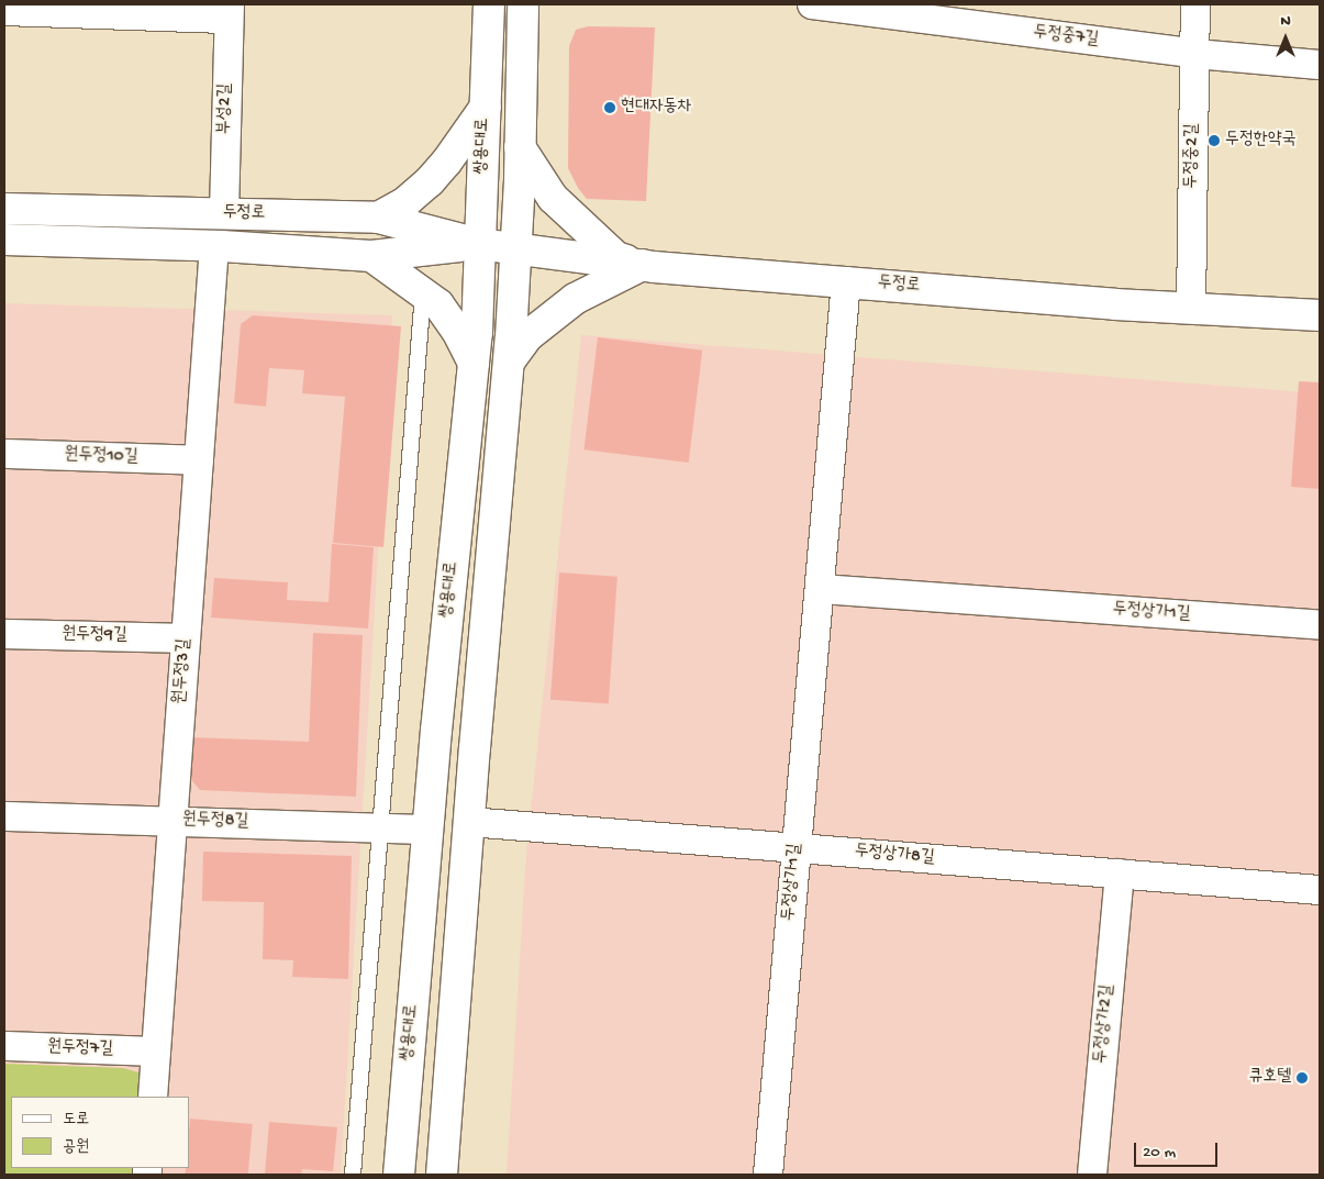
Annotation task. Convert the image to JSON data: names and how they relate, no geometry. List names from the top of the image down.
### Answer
{
  "streets": {
    "street": [
      "두정중7길",
      "부성2길",
      "쌍용대로",
      "두정중2길",
      "두정로",
      "원두정10길",
      "두정상가1길",
      "원두정9길",
      "원두정3길",
      "원두정8길",
      "두정상가8길",
      "두정상가2길",
      "원두정7길"
    ]
  },
  "crossings": [
    ["두정중7길", "두정중2길"],
    ["부성2길", "두정로"],
    ["쌍용대로", "두정로"],
    ["쌍용대로", "원두정8길"],
    ["쌍용대로", "두정상가8길"],
    ["두정중2길", "두정로"],
    ["두정로", "두정상가1길"],
    ["두정로", "원두정3길"],
    ["원두정10길", "원두정3길"],
    ["두정상가1길", "두정상가8길"],
    ["원두정9길", "원두정3길"],
    ["원두정3길", "원두정8길"],
    ["원두정3길", "원두정7길"],
    ["두정상가8길", "두정상가2길"]
  ],
  "places": ["현대자동차", "두정한약국", "큐호텔"],
  "legend": ["도로", "공원"],
  "scale_bar": "20 m",
  "north": "top"
}
